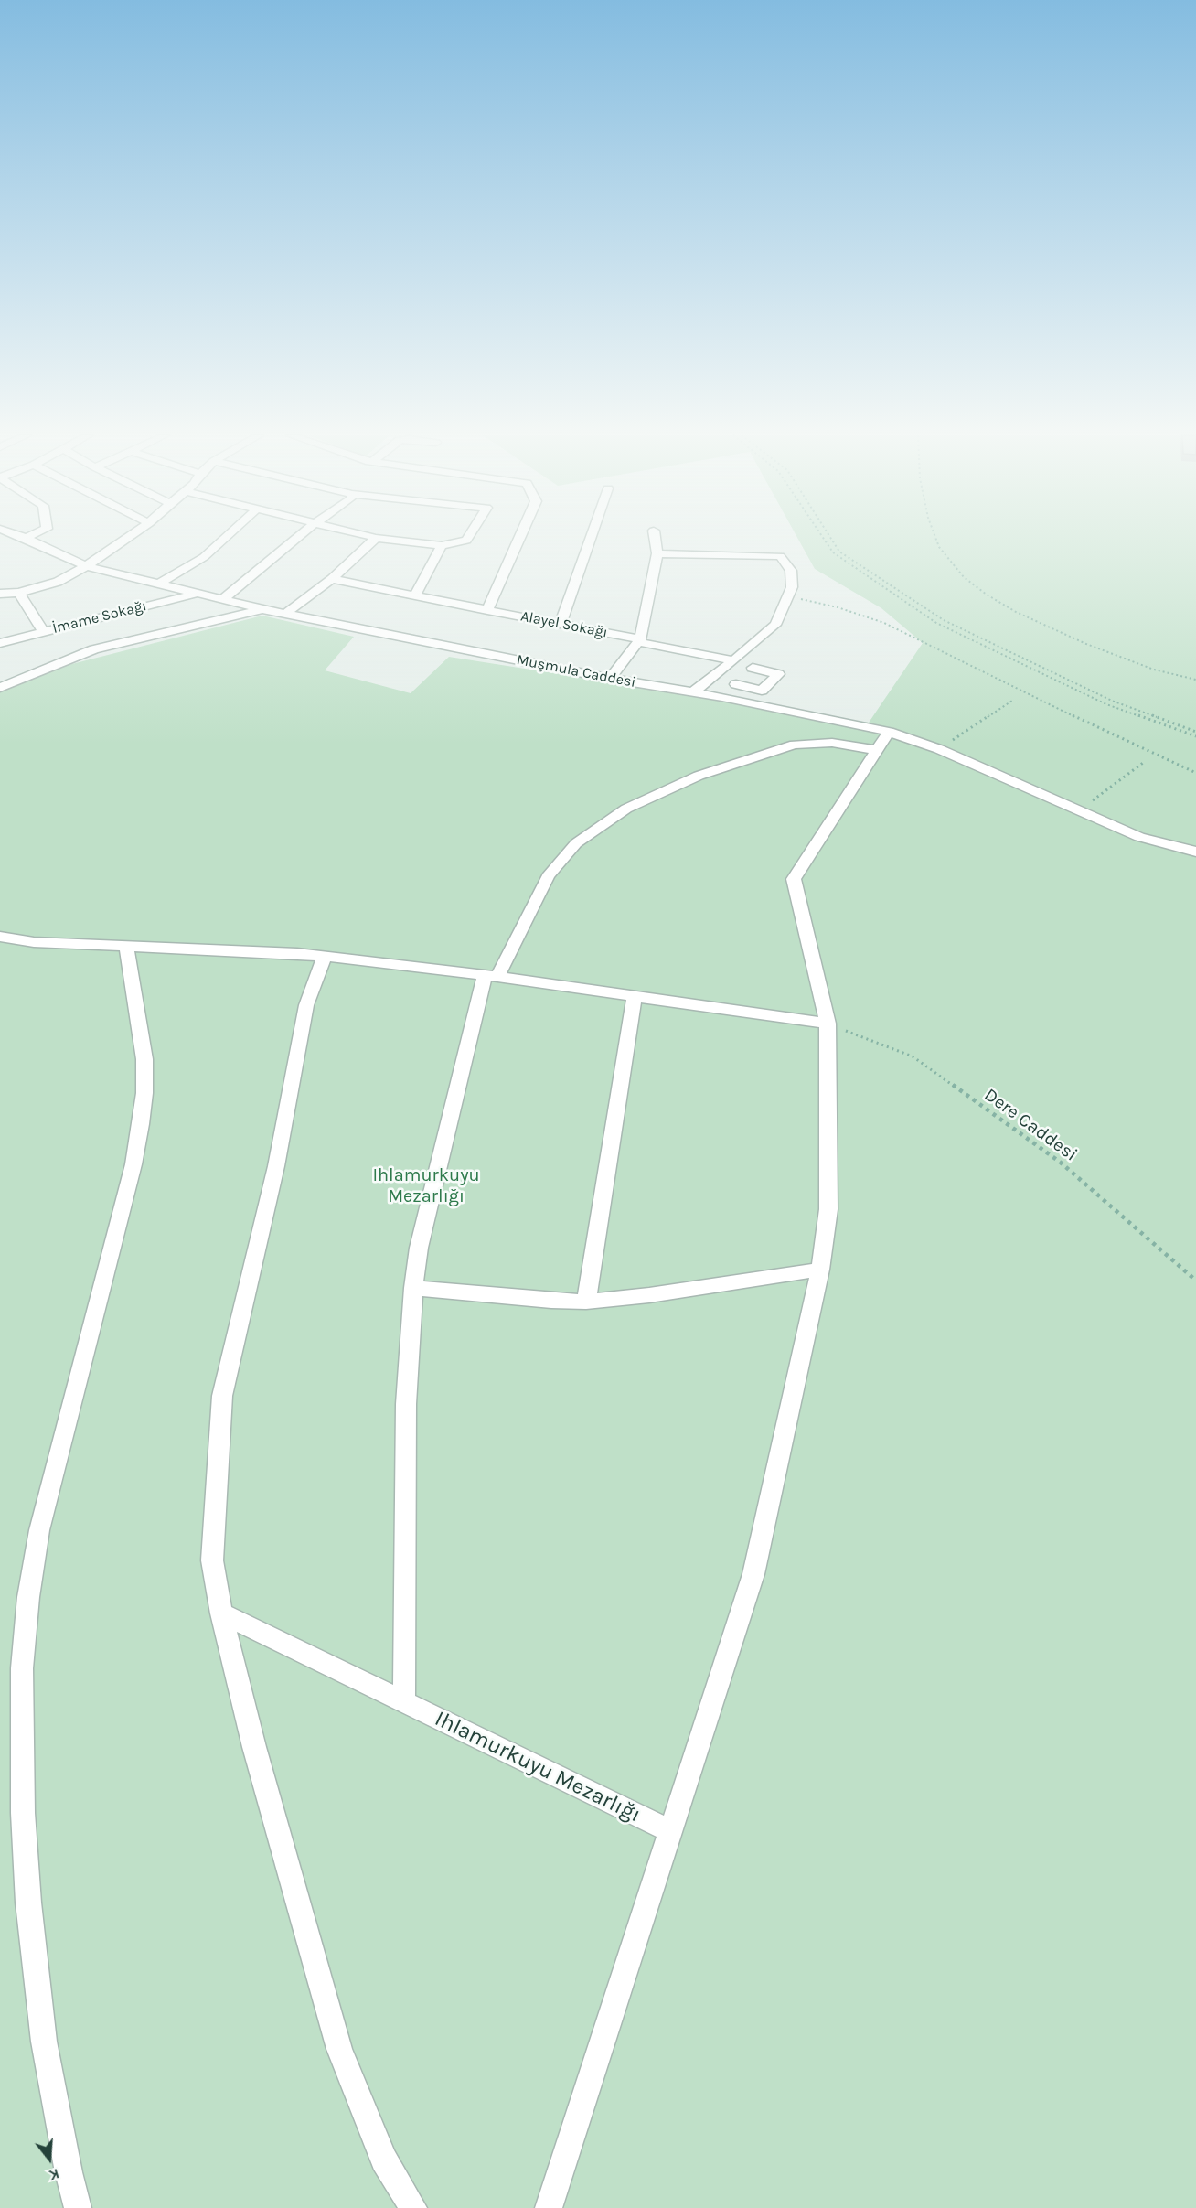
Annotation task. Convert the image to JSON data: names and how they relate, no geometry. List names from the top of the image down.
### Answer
{
  "streets": {
    "street": [
      "İmame Sokağı",
      "Alayel Sokağı",
      "Muşmula Caddesi",
      "Ihlamurkuyu Mezarlığı"
    ],
    "path": ["Dere Caddesi"]
  },
  "crossings": [
    ["İmame Sokağı", "Muşmula Caddesi"]
  ],
  "parks": ["Ihlamurkuyu Mezarlığı"],
  "north": "bottom"
}
